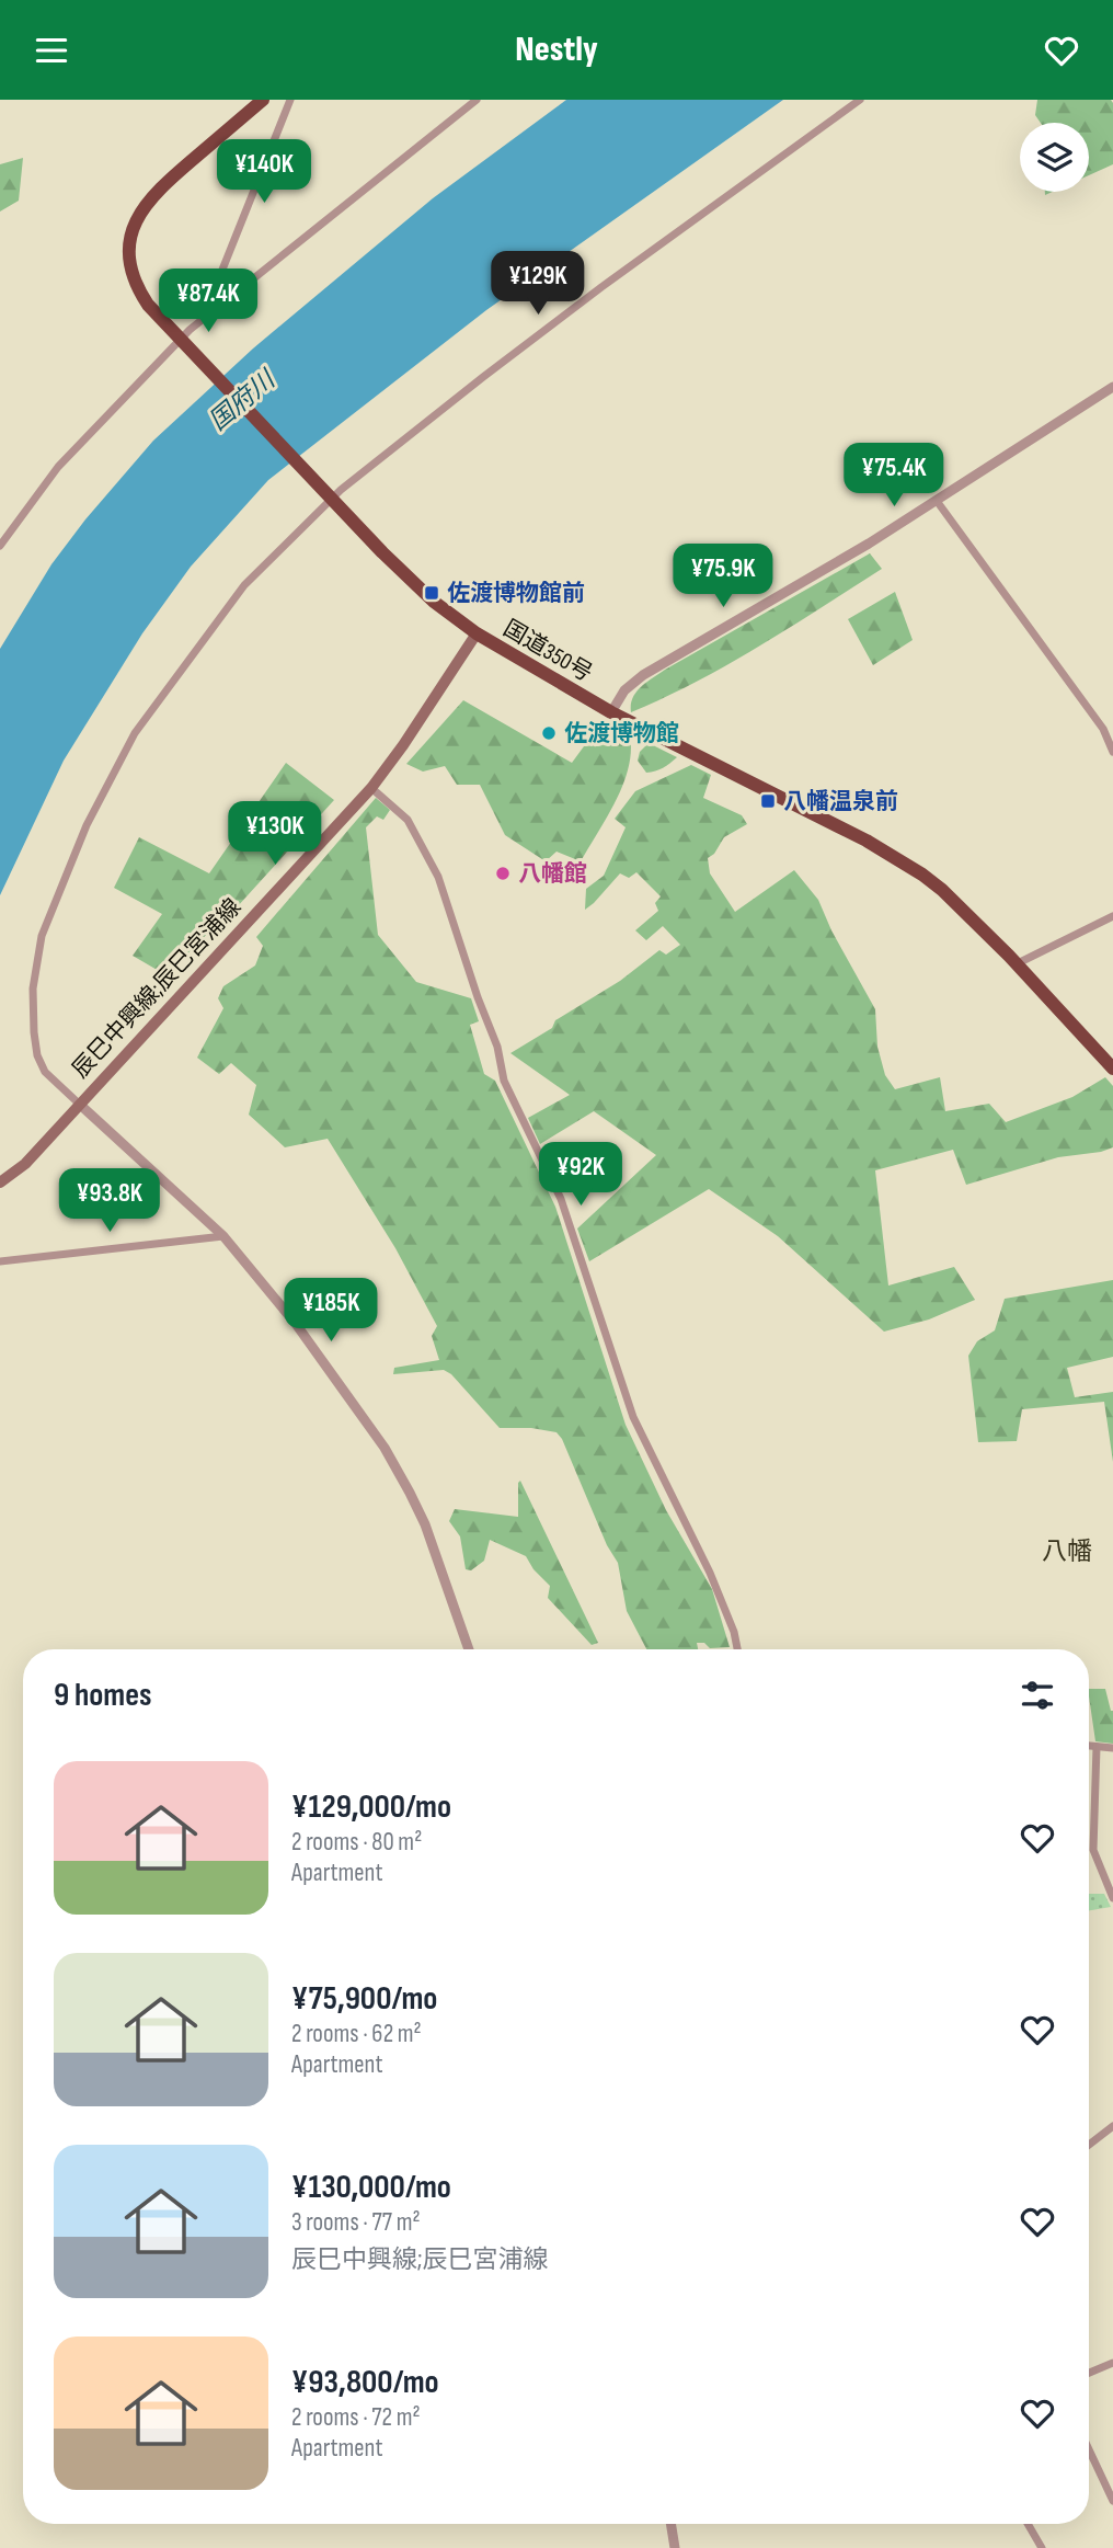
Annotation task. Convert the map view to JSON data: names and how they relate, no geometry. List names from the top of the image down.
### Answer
{
  "streets": {
    "highway": ["国道350号"],
    "main road": ["辰巳中興線;辰巳宮浦線"]
  },
  "crossings": [
    ["国道350号", "辰巳中興線;辰巳宮浦線"]
  ],
  "districts": ["八幡"],
  "water": ["国府川"],
  "places": {
    "transit": ["佐渡博物館前", "八幡温泉前"],
    "other": ["佐渡博物館", "八幡館"]
  },
  "page": {
    "header": "Nestly",
    "price": [
      "¥140K",
      "¥129K",
      "¥87.4K",
      "¥75.4K",
      "¥75.9K",
      "¥130K",
      "¥92K",
      "¥93.8K",
      "¥185K"
    ],
    "heading": "9 homes",
    "list": [
      {
        "name": "¥129,000/mo",
        "note": "2 rooms · 80 m² · Apartment"
      },
      {
        "name": "¥75,900/mo",
        "note": "2 rooms · 62 m² · Apartment"
      },
      {
        "name": "¥130,000/mo",
        "note": "3 rooms · 77 m² · 辰巳中興線;辰巳宮浦線"
      },
      {
        "name": "¥93,800/mo",
        "note": "2 rooms · 72 m² · Apartment"
      }
    ]
  }
}
